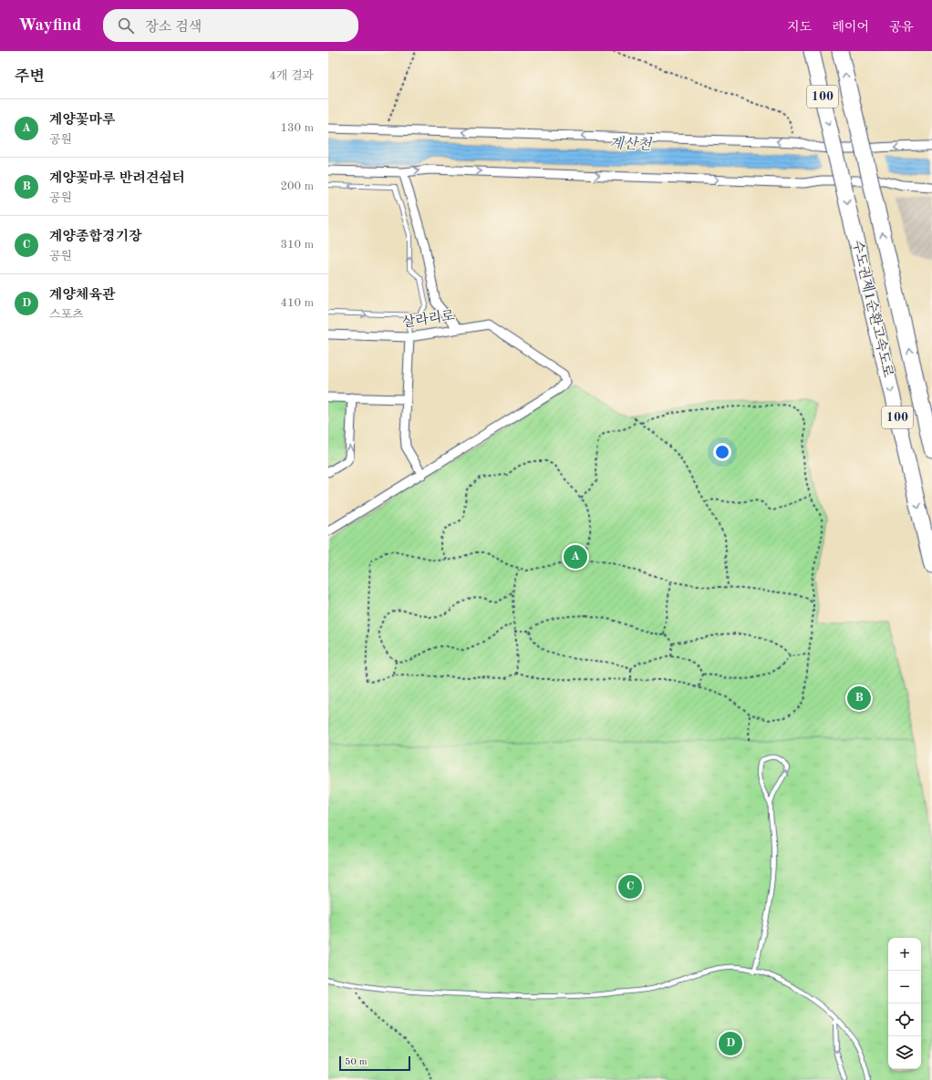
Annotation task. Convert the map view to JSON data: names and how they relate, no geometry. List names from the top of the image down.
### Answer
{
  "streets": {
    "highway": ["100", "수도권제1순환고속도로"],
    "street": ["살라리로"]
  },
  "water": ["계산천"],
  "scale_bar": "50 m",
  "page": {
    "header": "Wayfind",
    "search": "장소 검색",
    "nav": ["지도", "레이어", "공유"],
    "heading": ["주변", "4개 결과"],
    "list": [
      {
        "mark": "A",
        "name": "계양꽃마루",
        "note": "공원",
        "value": "130 m"
      },
      {
        "mark": "B",
        "name": "계양꽃마루 반려견쉼터",
        "note": "공원",
        "value": "200 m"
      },
      {
        "mark": "C",
        "name": "계양종합경기장",
        "note": "공원",
        "value": "310 m"
      },
      {
        "mark": "D",
        "name": "계양체육관",
        "note": "스포츠",
        "value": "410 m"
      }
    ],
    "pins": [
      "A",
      "B",
      "C",
      "D"
    ],
    "map_buttons": ["+", "−"],
    "scale": "50 m"
  }
}
